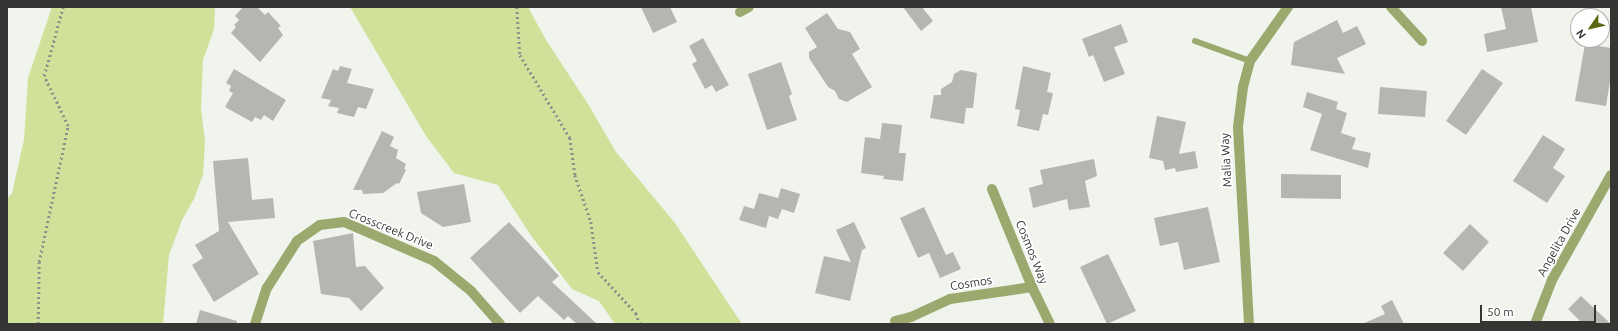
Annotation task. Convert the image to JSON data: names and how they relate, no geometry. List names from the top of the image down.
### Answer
{
  "streets": {
    "street": [
      "Malia Way",
      "Crosscreek Drive",
      "Angelita Drive",
      "Cosmos Way",
      "Cosmos"
    ]
  },
  "crossings": [
    ["Cosmos Way", "Cosmos"]
  ],
  "scale_bar": "50 m",
  "north": "bottom left"
}
